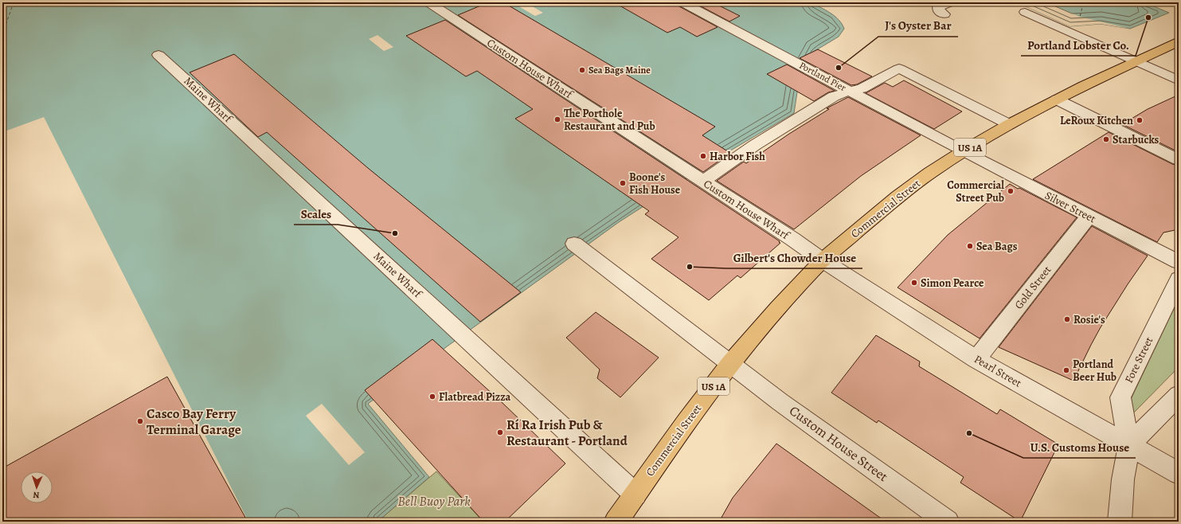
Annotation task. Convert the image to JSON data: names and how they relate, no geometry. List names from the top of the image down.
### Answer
{
  "streets": {
    "main road": ["US 1A", "Commercial Street"],
    "street": [
      "Custom House Wharf",
      "Portland Pier",
      "Maine Wharf",
      "Silver Street",
      "Gold Street",
      "Fore Street",
      "Pearl Street",
      "Custom House Street"
    ]
  },
  "crossings": [
    ["Custom House Wharf", "Commercial Street"],
    ["Custom House Wharf", "Pearl Street"],
    ["Portland Pier", "Silver Street"],
    ["Portland Pier", "Commercial Street"],
    ["Maine Wharf", "Commercial Street"],
    ["Silver Street", "Commercial Street"],
    ["Silver Street", "Gold Street"],
    ["Commercial Street", "Pearl Street"],
    ["Commercial Street", "Custom House Street"],
    ["Gold Street", "Pearl Street"],
    ["Fore Street", "Pearl Street"]
  ],
  "parks": ["Bell Buoy Park"],
  "places": [
    "Portland Lobster Co.",
    "J's Oyster Bar",
    "Sea Bags Maine",
    "The Porthole Restaurant and Pub",
    "LeRoux Kitchen",
    "Starbucks",
    "Harbor Fish",
    "Boone's Fish House",
    "Commercial Street Pub",
    "Scales",
    "Sea Bags",
    "Gilbert's Chowder House",
    "Simon Pearce",
    "Rosie's",
    "Portland Beer Hub",
    "Flatbread Pizza",
    "Casco Bay Ferry Terminal Garage",
    "Rí Ra Irish Pub & Restaurant - Portland",
    "U.S. Customs House"
  ],
  "north": "bottom"
}
